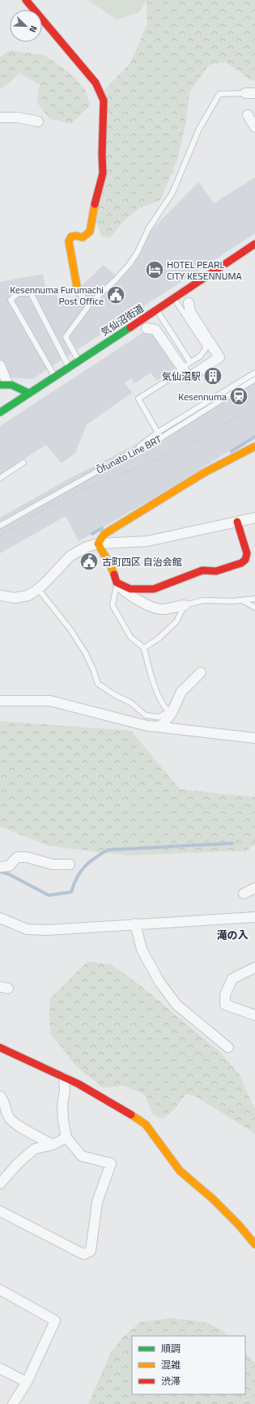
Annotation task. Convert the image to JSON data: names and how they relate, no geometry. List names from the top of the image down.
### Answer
{
  "streets": {
    "street": ["気仙沼街道"],
    "lane": ["Ōfunato Line BRT"]
  },
  "districts": ["滝の入"],
  "places": {
    "hotel": ["HOTEL PEARL CITY KESENNUMA"],
    "public building": ["Kesennuma Furumachi Post Office", "古町四区 自治会館"],
    "building": ["気仙沼駅"],
    "station": ["Kesennuma"]
  },
  "legend": ["順調", "混雑", "渋滞"],
  "north": "bottom right"
}
